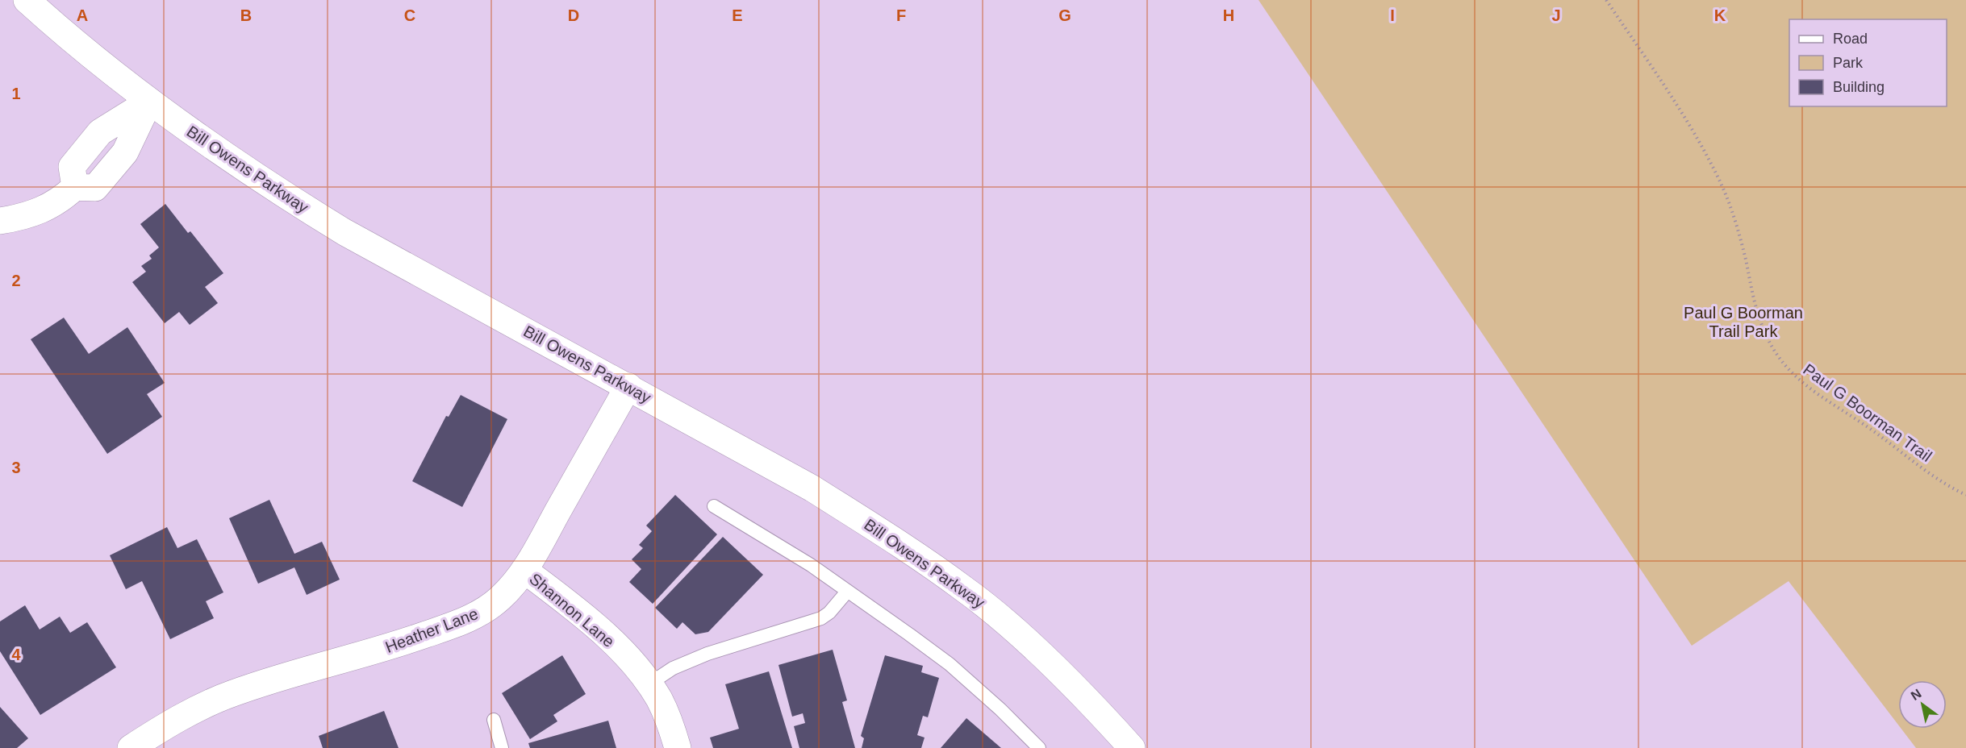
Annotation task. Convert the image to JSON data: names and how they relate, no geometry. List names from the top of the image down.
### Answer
{
  "streets": {
    "main road": ["Bill Owens Parkway", "Shannon Lane", "Heather Lane"],
    "path": ["Paul G Boorman Trail"]
  },
  "crossings": [
    ["Bill Owens Parkway", "Heather Lane"],
    ["Shannon Lane", "Heather Lane"]
  ],
  "parks": ["Paul G Boorman Trail Park"],
  "legend": ["Road", "Park", "Building"],
  "north": "top left",
  "grid": {
    "columns": [
      "A",
      "B",
      "C",
      "D",
      "E",
      "F",
      "G",
      "H",
      "I",
      "J",
      "K"
    ],
    "rows": [
      "1",
      "2",
      "3",
      "4"
    ]
  }
}
